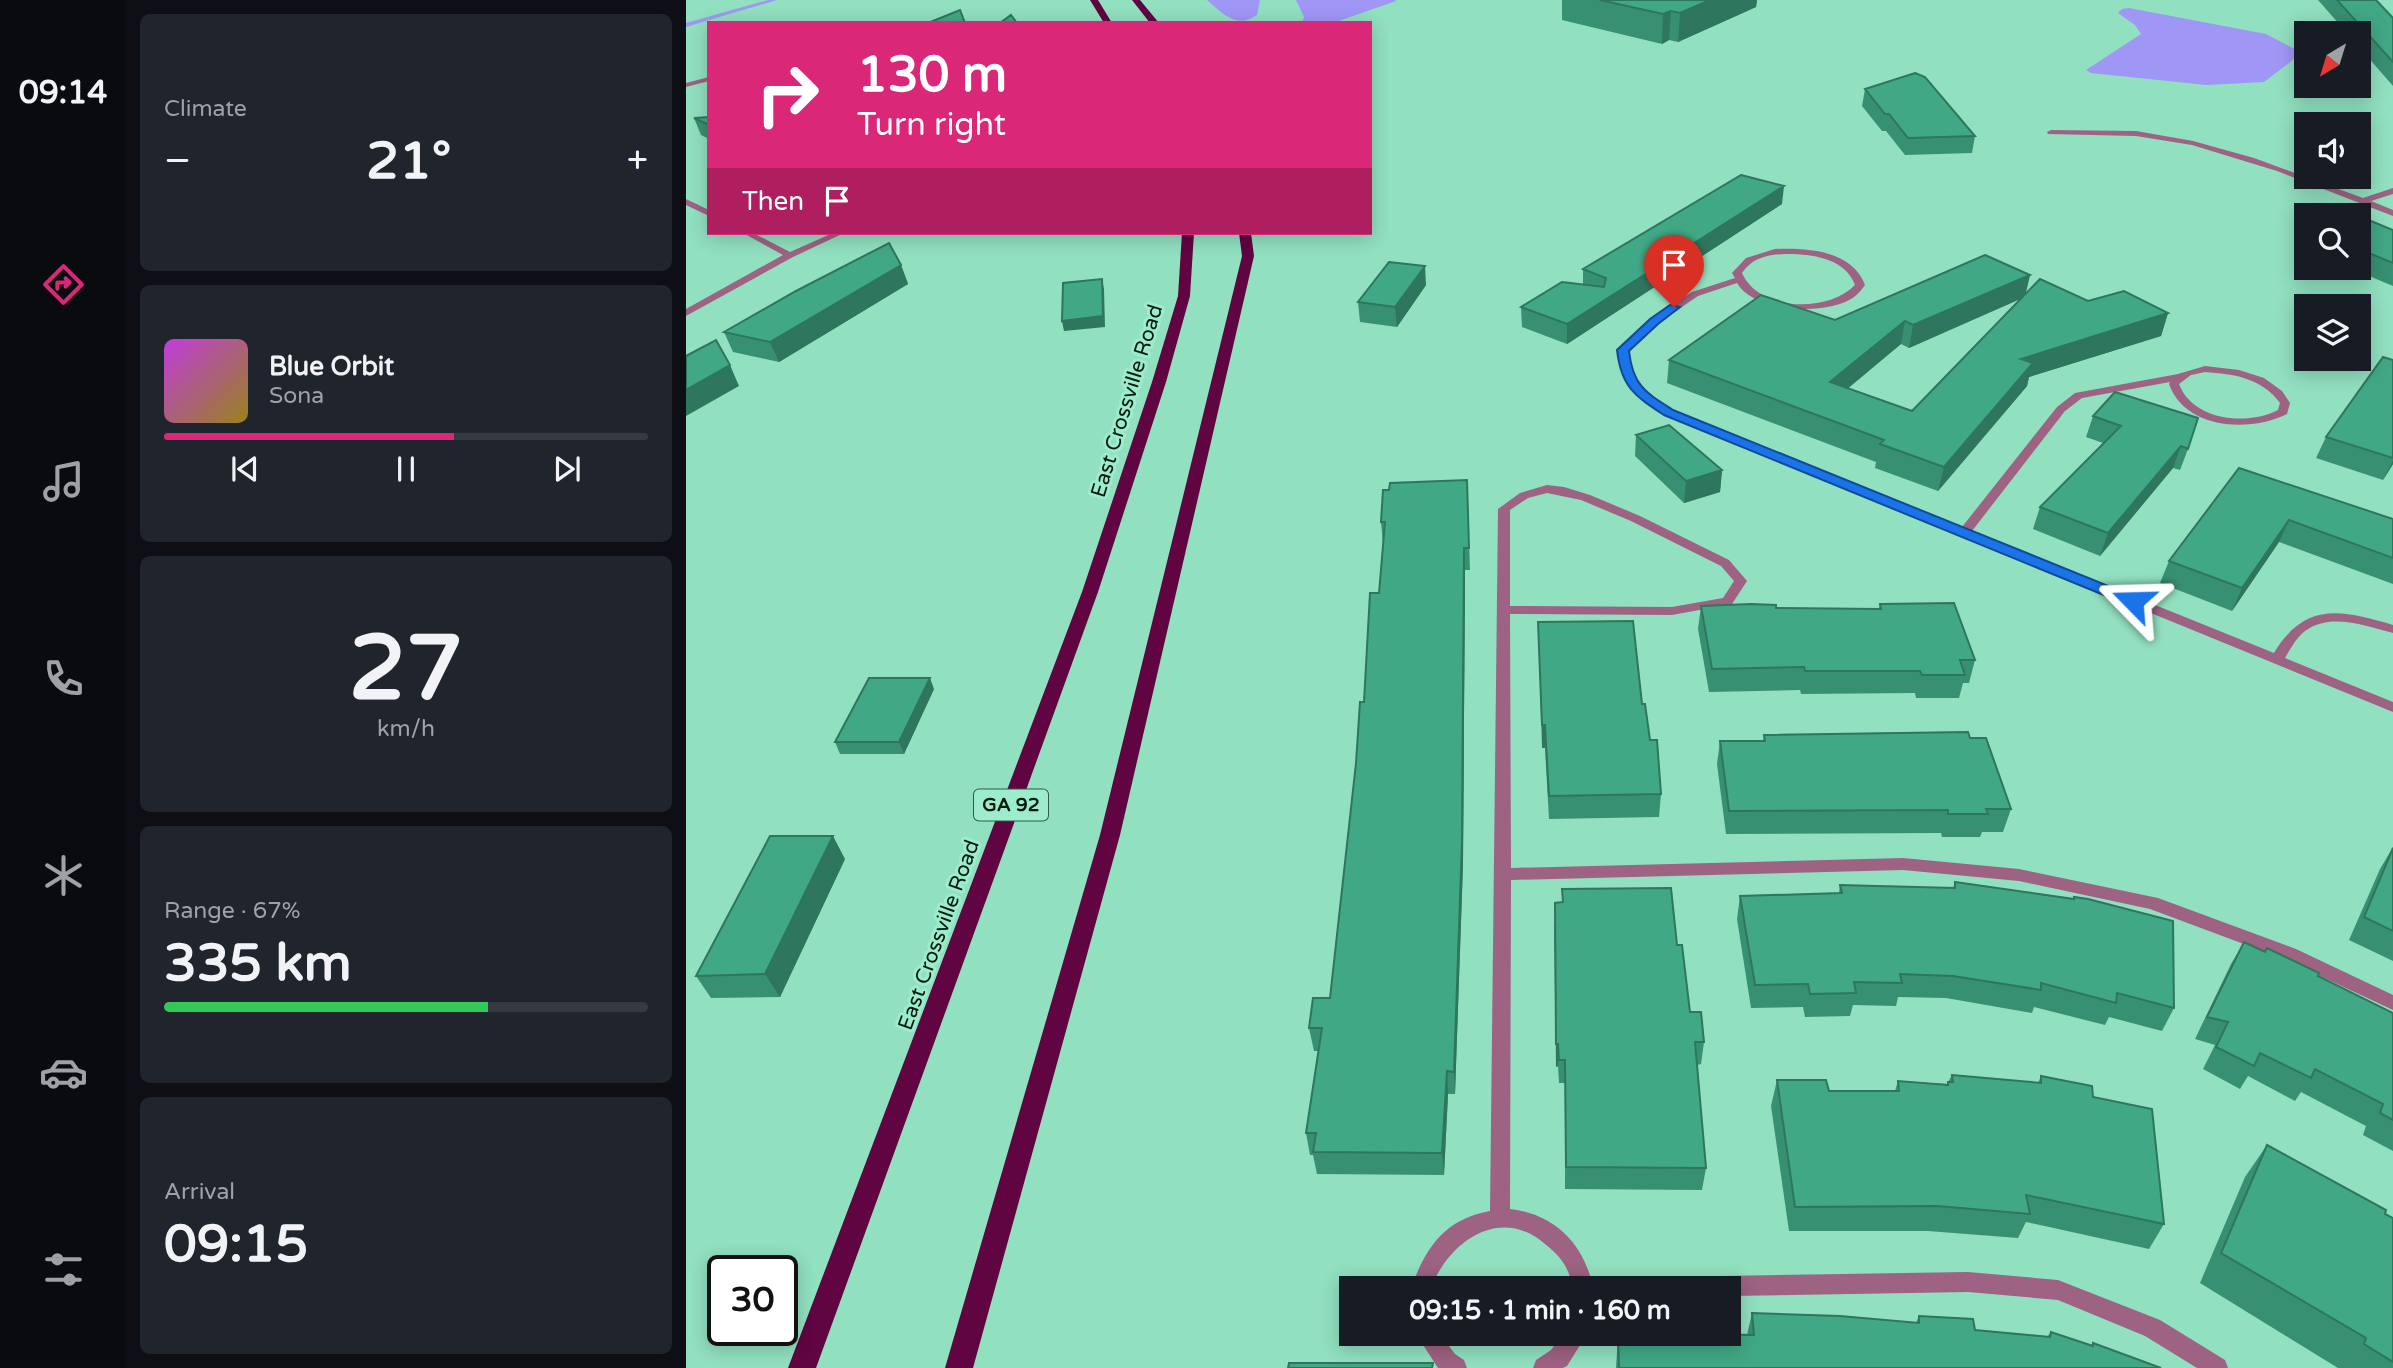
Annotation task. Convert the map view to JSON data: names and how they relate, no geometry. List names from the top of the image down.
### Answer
{
  "streets": {
    "main road": ["East Crossville Road", "GA 92"]
  },
  "north": "bottom left",
  "page": {
    "tabs": "09:14",
    "tile": [
      "Climate",
      ["27", "km/h"],
      ["Range · 67%", "335 km"],
      ["Arrival", "09:15"]
    ],
    "turn": ["130 m", "Turn right"],
    "heat": ["−", "21°", "+"],
    "then": "Then",
    "song": ["Blue Orbit", "Sona"],
    "limit": "30",
    "trip": "09:15 · 1 min · 160 m"
  }
}
